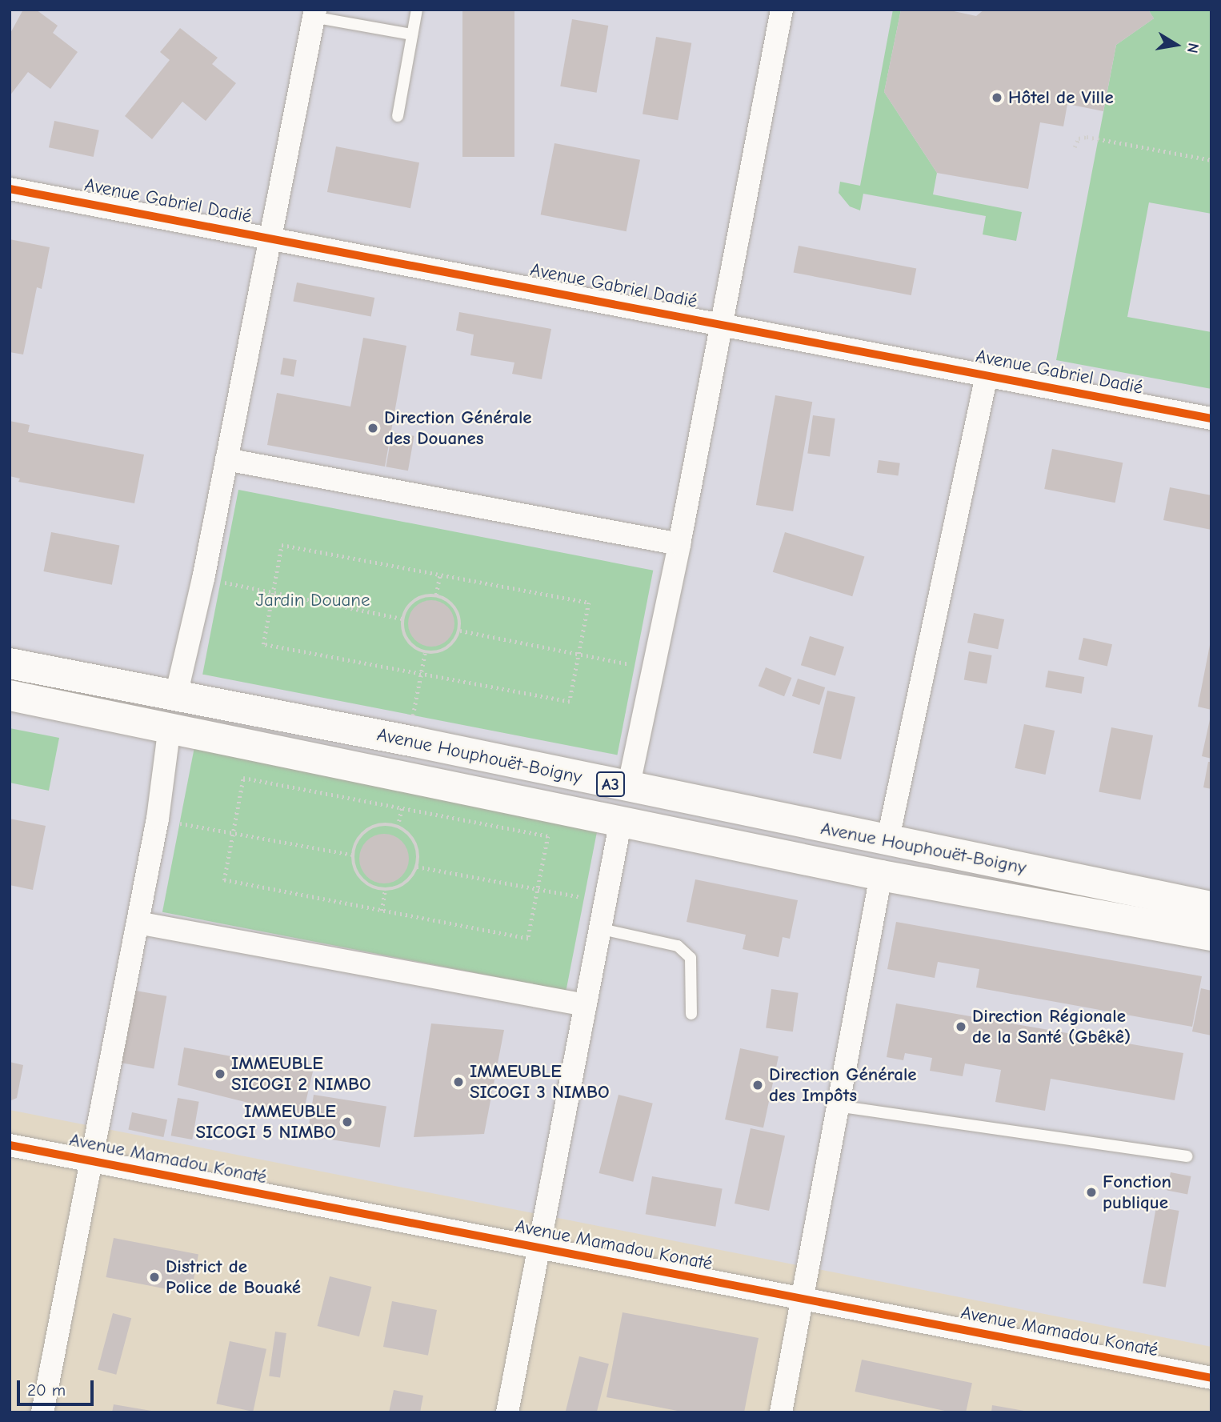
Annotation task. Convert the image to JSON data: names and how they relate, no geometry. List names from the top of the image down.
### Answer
{
  "streets": {
    "highway": ["Avenue Houphouët-Boigny", "A3"],
    "street": ["Avenue Gabriel Dadié", "Avenue Mamadou Konaté"]
  },
  "parks": ["Jardin Douane"],
  "places": [
    "Hôtel de Ville",
    "Direction Générale des Douanes",
    "Direction Régionale de la Santé (Gbêkê)",
    "IMMEUBLE SICOGI 2 NIMBO",
    "IMMEUBLE SICOGI 3 NIMBO",
    "Direction Générale des Impôts",
    "IMMEUBLE SICOGI 5 NIMBO",
    "Fonction publique",
    "District de Police de Bouaké"
  ],
  "scale_bar": "20 m",
  "north": "right"
}
